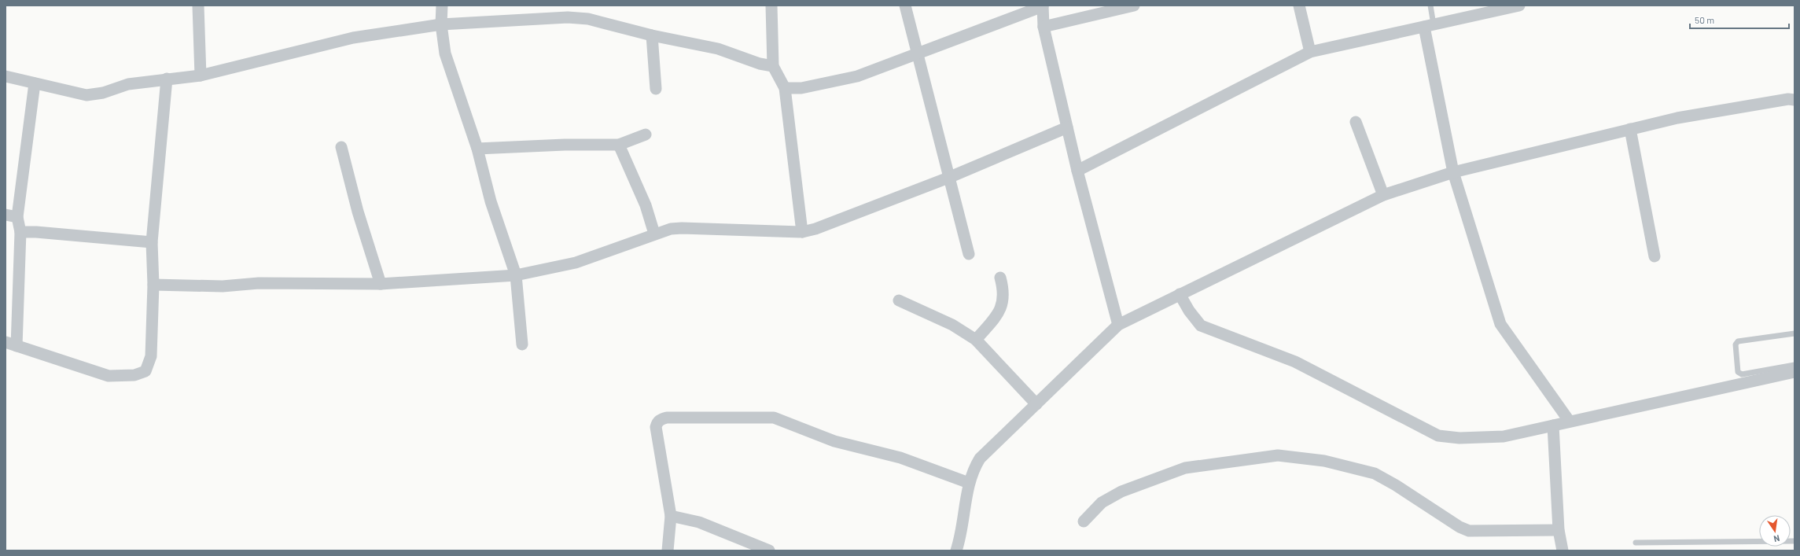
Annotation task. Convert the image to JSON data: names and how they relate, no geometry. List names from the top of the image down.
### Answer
{
  "scale_bar": "50 m",
  "north": "bottom"
}
